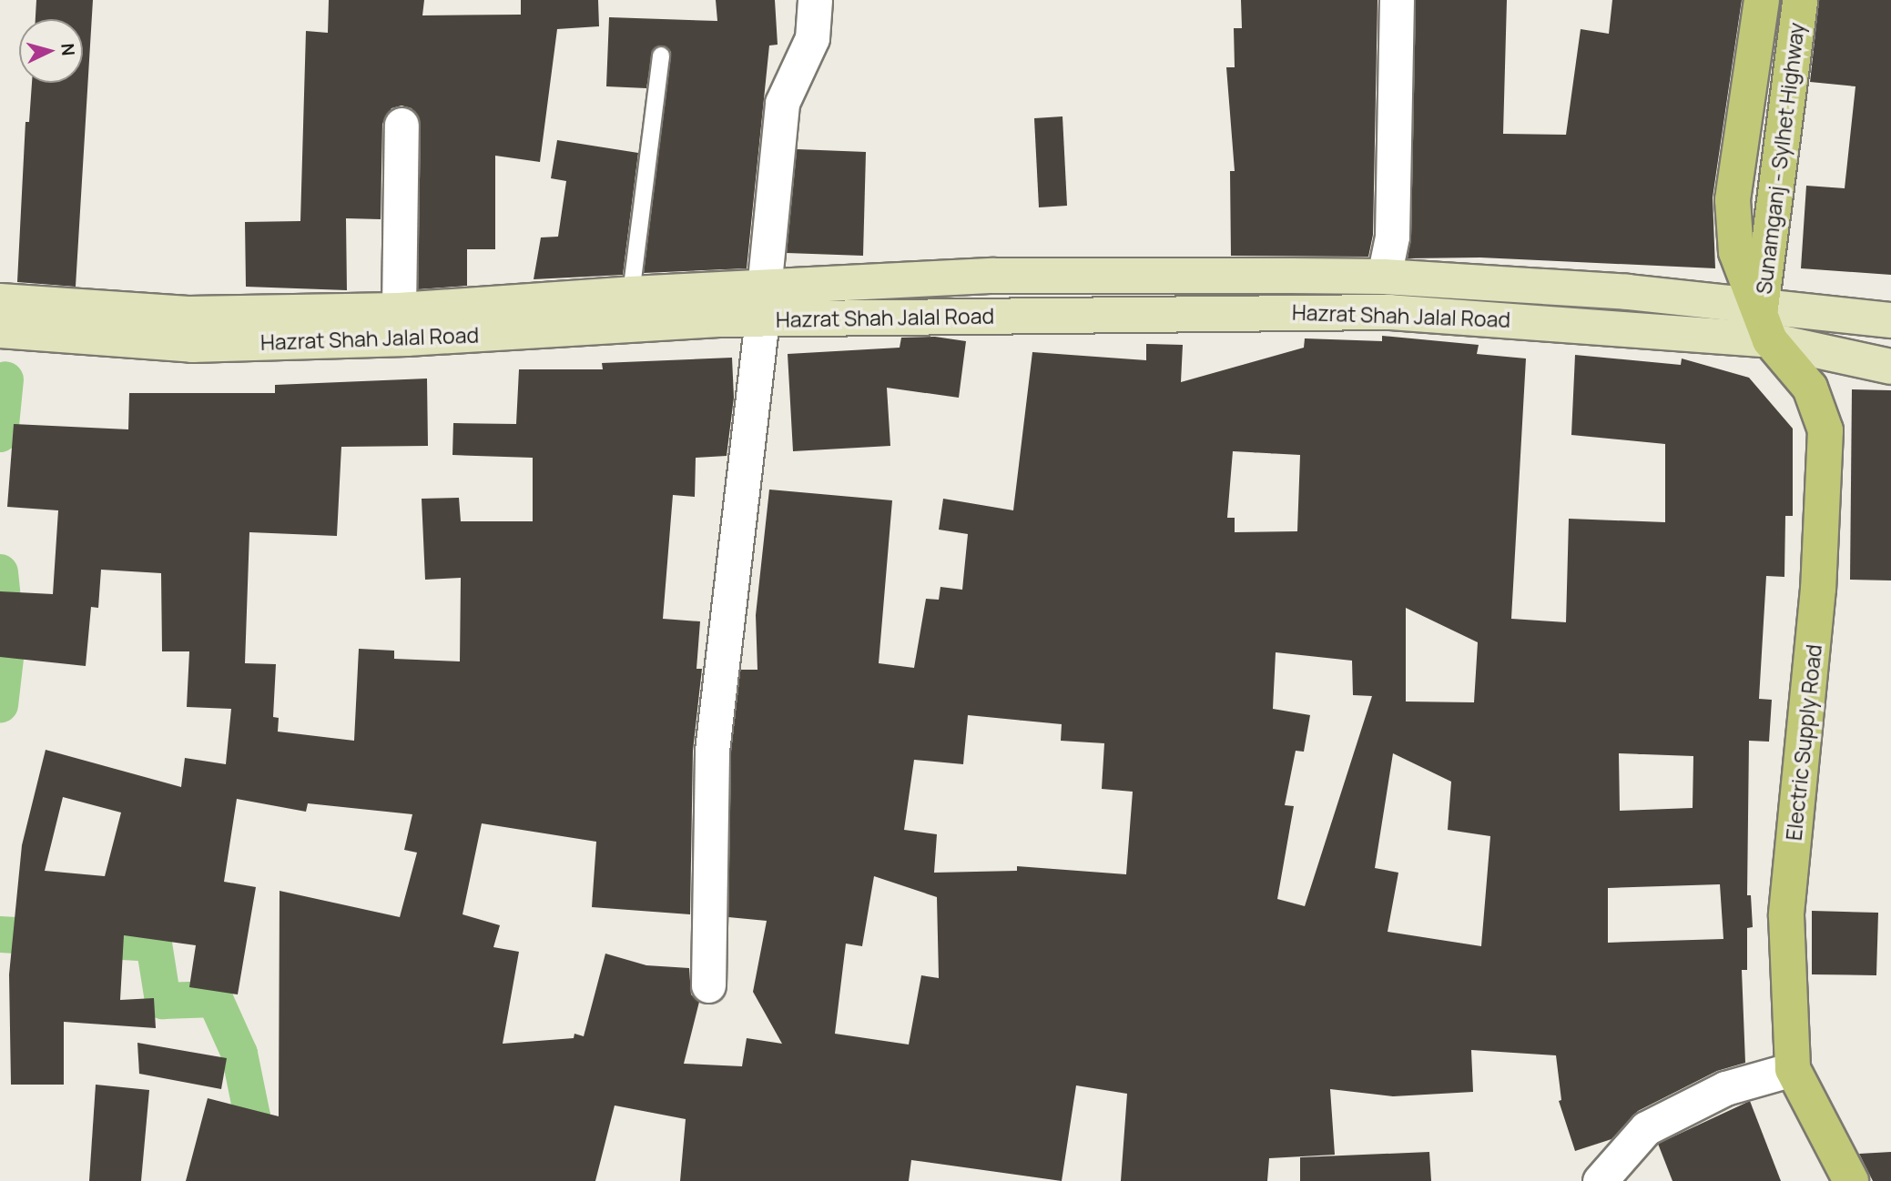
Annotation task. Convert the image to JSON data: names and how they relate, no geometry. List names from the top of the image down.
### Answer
{
  "streets": {
    "main road": ["Sunamganj - Sylhet Highway", "Hazrat Shah Jalal Road", "Electric Supply Road"]
  },
  "crossings": [
    ["Sunamganj - Sylhet Highway", "Hazrat Shah Jalal Road"],
    ["Sunamganj - Sylhet Highway", "Electric Supply Road"],
    ["Hazrat Shah Jalal Road", "Electric Supply Road"]
  ],
  "north": "right"
}
